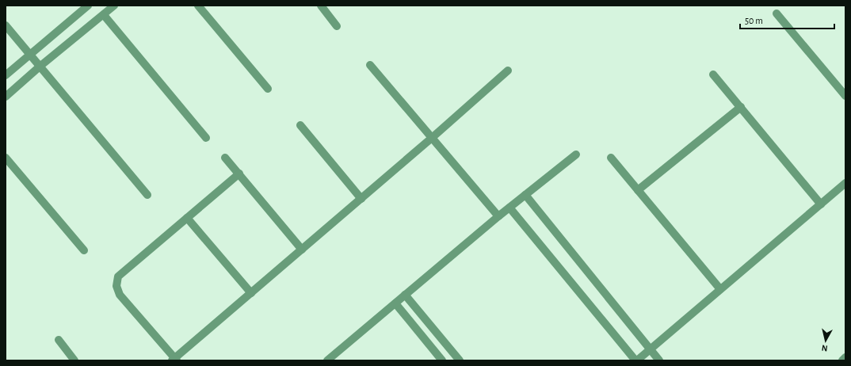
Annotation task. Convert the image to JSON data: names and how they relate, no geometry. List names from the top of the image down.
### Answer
{
  "scale_bar": "50 m",
  "north": "bottom"
}
